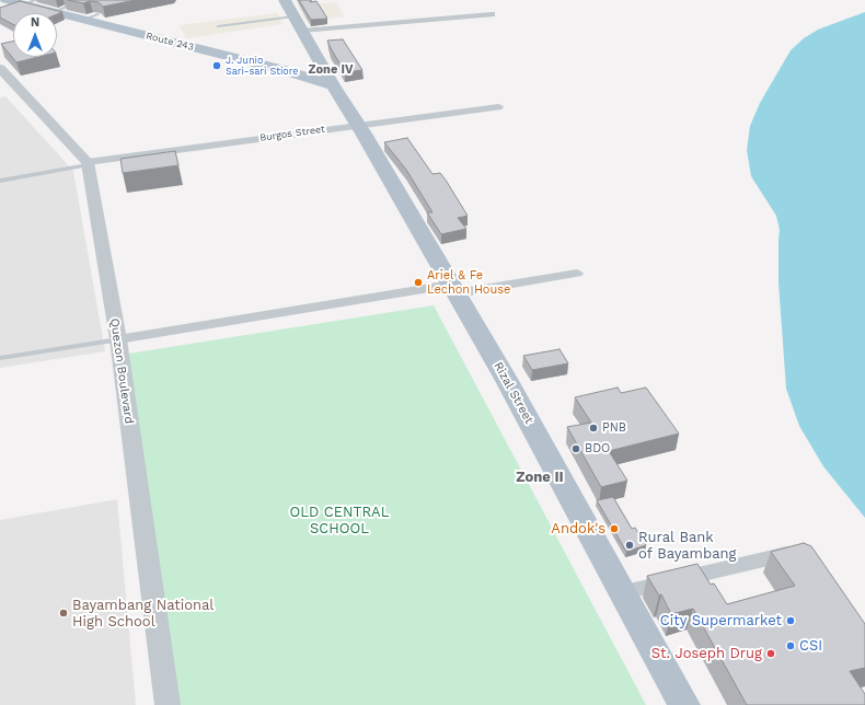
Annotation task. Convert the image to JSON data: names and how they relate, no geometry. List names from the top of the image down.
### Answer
{
  "streets": {
    "main road": ["Route 243", "Rizal Street"],
    "street": ["Burgos Street", "Quezon Boulevard"]
  },
  "crossings": [
    ["Route 243", "Rizal Street"],
    ["Burgos Street", "Quezon Boulevard"],
    ["Burgos Street", "Rizal Street"]
  ],
  "districts": ["Zone IV", "Zone II"],
  "parks": ["OLD CENTRAL SCHOOL"],
  "places": [
    "J. Junio Sari-sari Stiore",
    "Ariel & Fe Lechon House",
    "PNB",
    "BDO",
    "Andok's",
    "Rural Bank of Bayambang",
    "Bayambang National High School",
    "City Supermarket",
    "CSI",
    "St. Joseph Drug"
  ],
  "north": "top"
}
